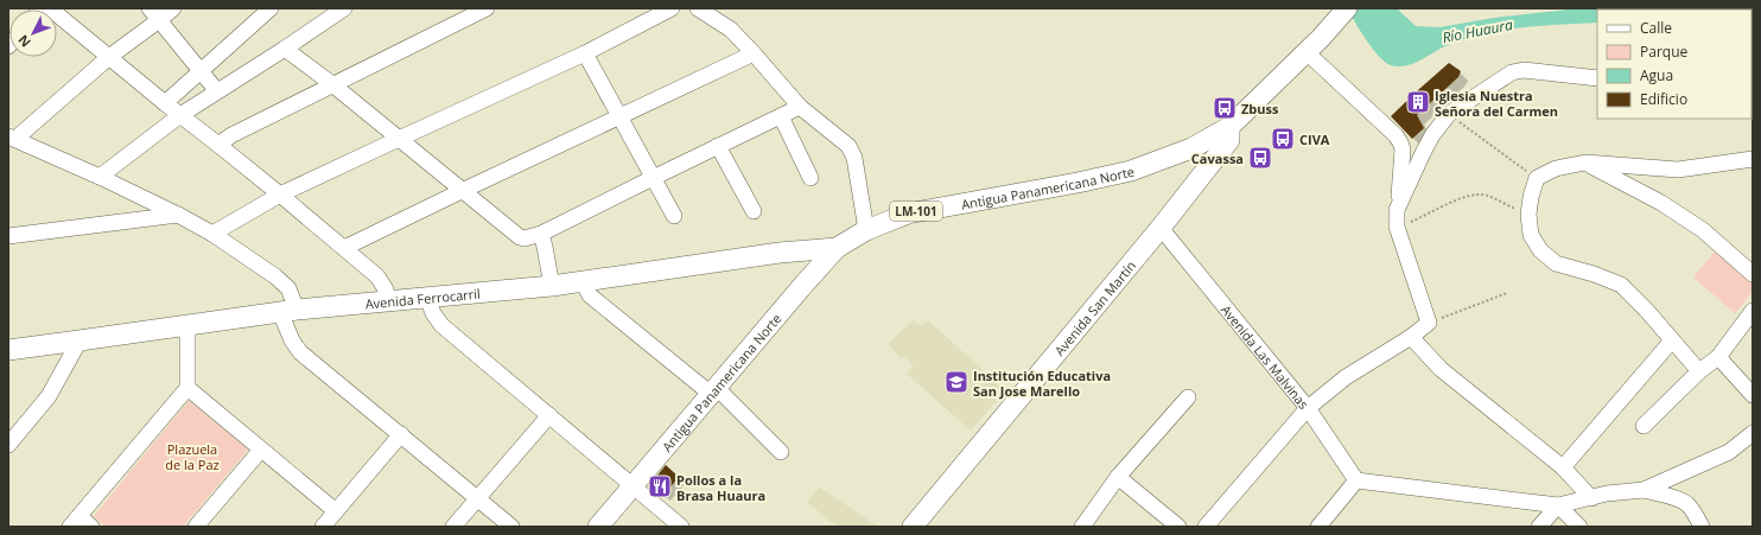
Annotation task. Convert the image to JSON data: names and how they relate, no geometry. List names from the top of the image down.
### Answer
{
  "streets": {
    "main road": [
      "Antigua Panamericana Norte",
      "LM-101",
      "Avenida Ferrocarril",
      "Avenida San Martín"
    ],
    "street": ["Avenida Las Malvinas"]
  },
  "crossings": [
    ["Antigua Panamericana Norte", "Avenida Ferrocarril"],
    ["Antigua Panamericana Norte", "Avenida San Martín"],
    ["Avenida San Martín", "Avenida Las Malvinas"]
  ],
  "water": ["Río Huaura"],
  "parks": ["Plazuela de la Paz"],
  "places": {
    "building": ["Iglesia Nuestra Señora del Carmen"],
    "bus stop": ["Zbuss", "CIVA", "Cavassa"],
    "school or university": ["Institución Educativa San Jose Marello"],
    "restaurant": ["Pollos a la Brasa Huaura"]
  },
  "legend": [
    "Calle",
    "Parque",
    "Agua",
    "Edificio"
  ],
  "north": "bottom left"
}
